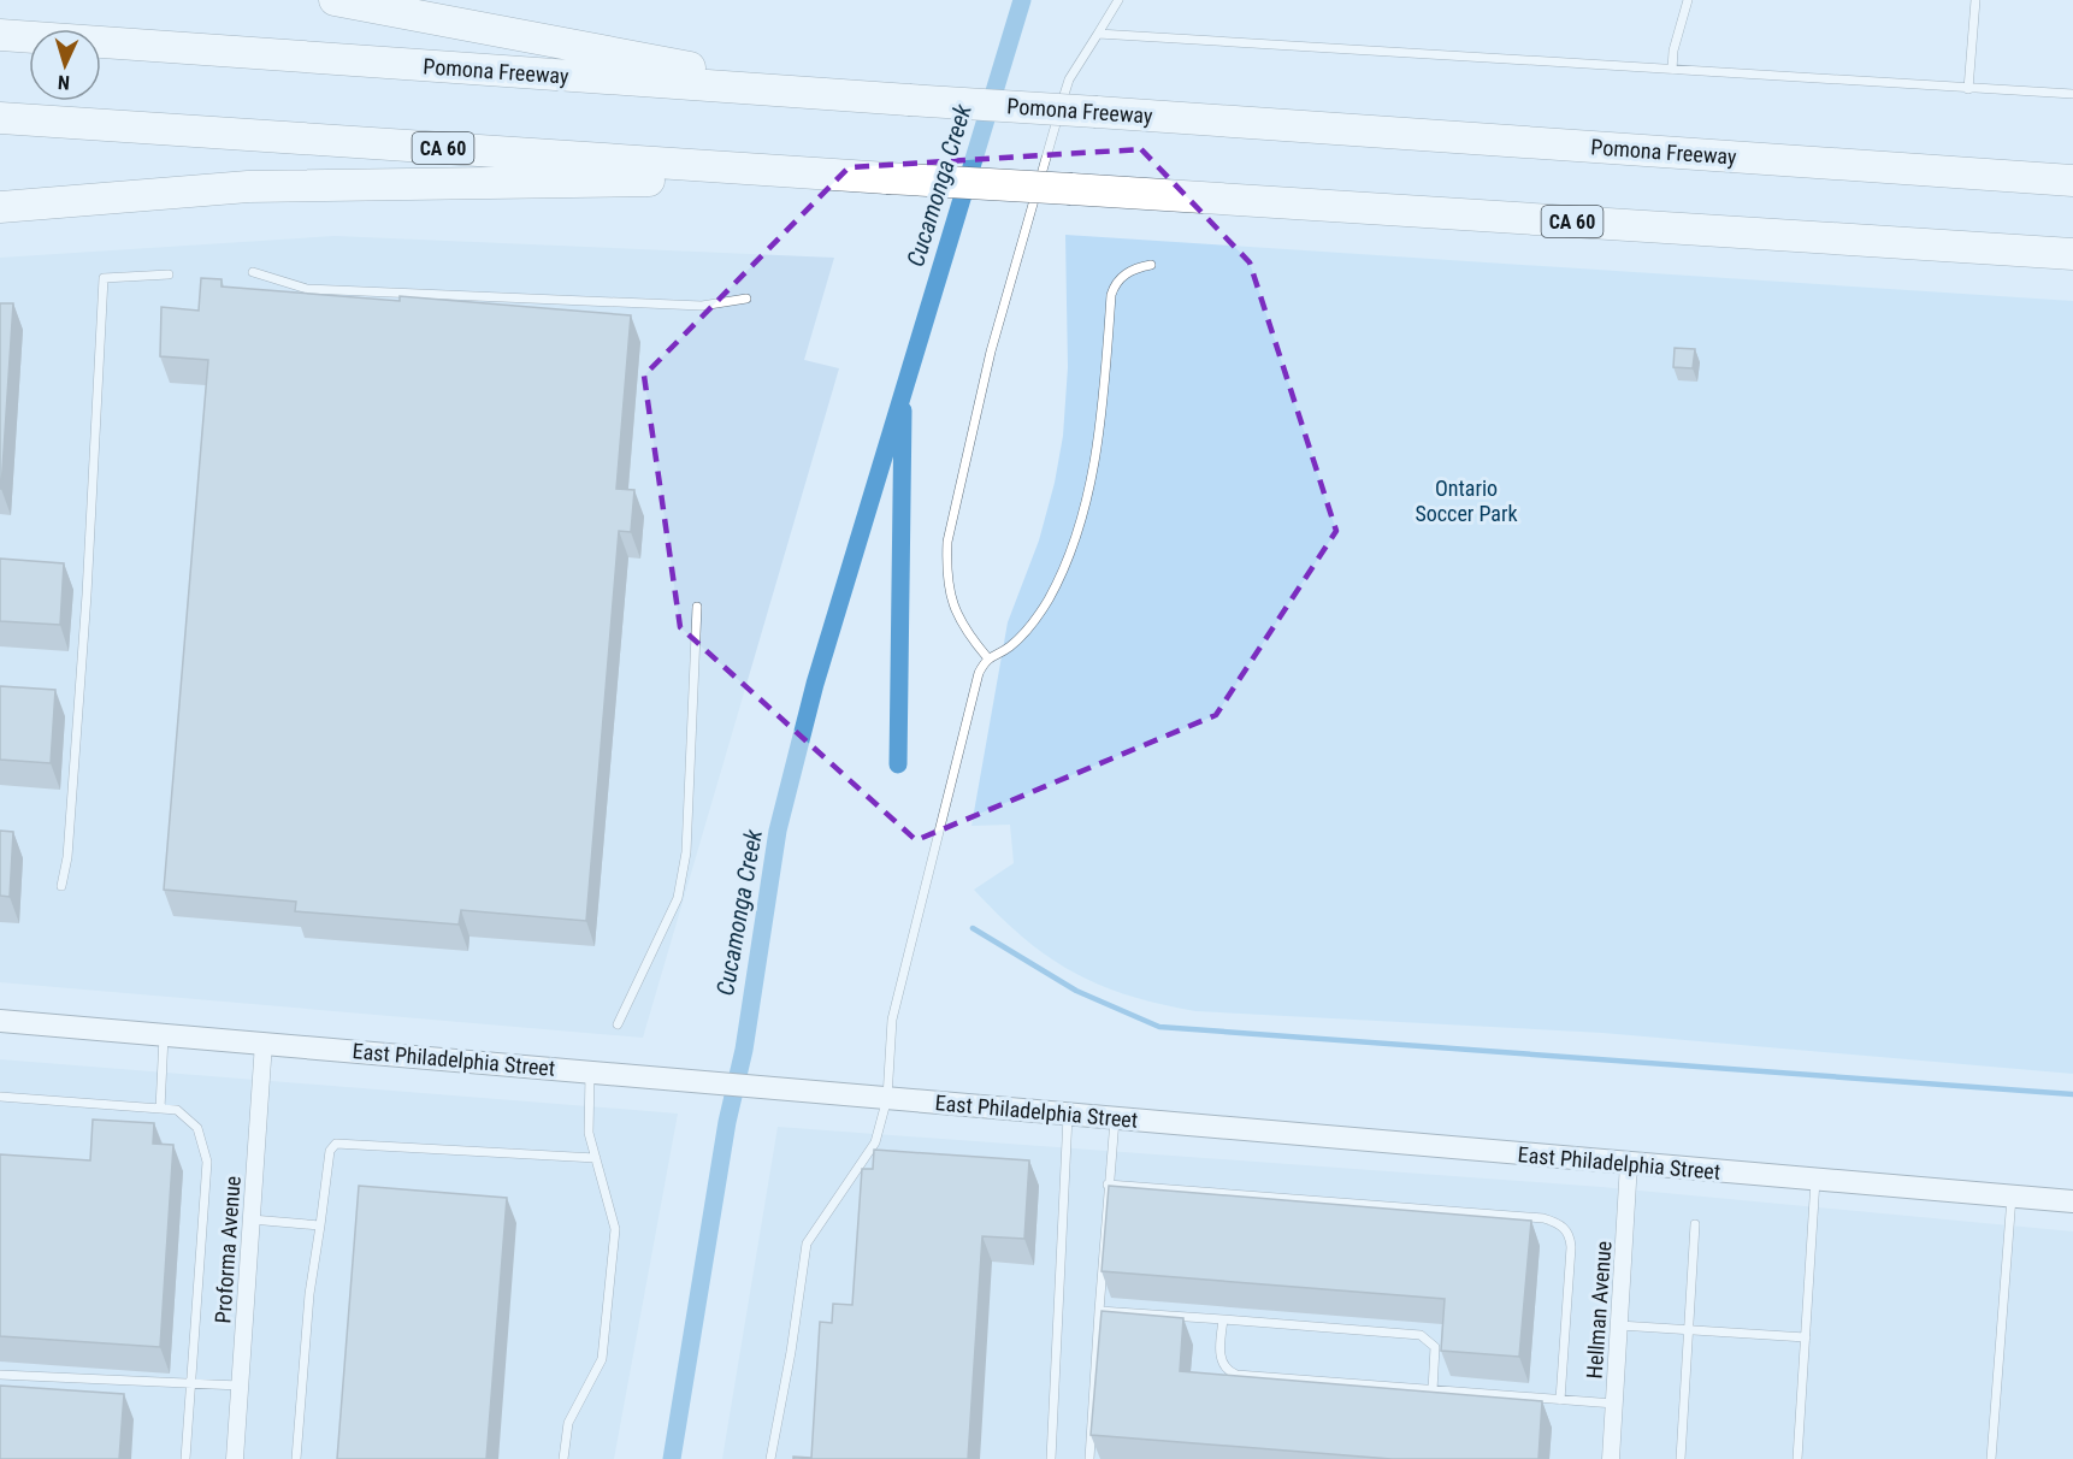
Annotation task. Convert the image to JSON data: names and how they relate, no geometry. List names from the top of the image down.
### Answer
{
  "streets": {
    "highway": ["Pomona Freeway", "CA 60"],
    "street": ["East Philadelphia Street", "Proforma Avenue", "Hellman Avenue"]
  },
  "crossings": [
    ["East Philadelphia Street", "Proforma Avenue"],
    ["East Philadelphia Street", "Hellman Avenue"]
  ],
  "water": ["Cucamonga Creek"],
  "parks": ["Ontario Soccer Park"],
  "north": "bottom"
}
